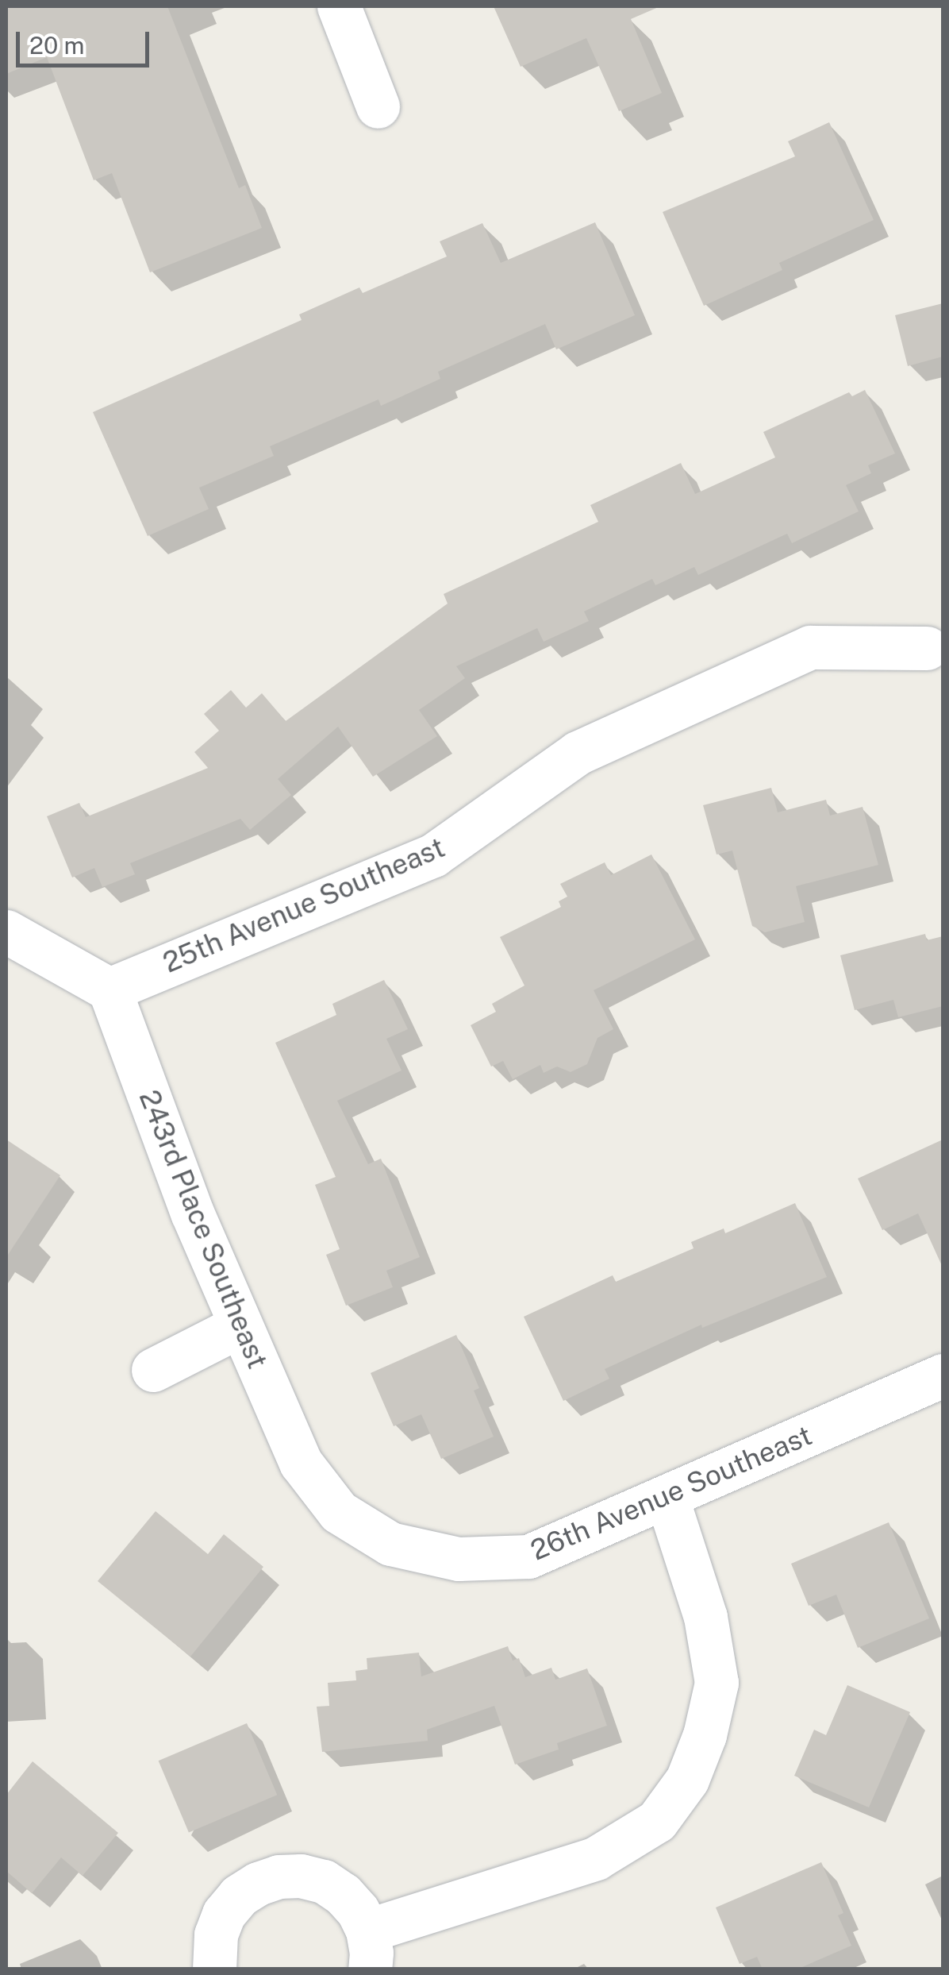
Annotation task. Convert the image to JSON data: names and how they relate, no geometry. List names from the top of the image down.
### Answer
{
  "streets": {
    "street": ["25th Avenue Southeast", "243rd Place Southeast", "26th Avenue Southeast"]
  },
  "crossings": [
    ["25th Avenue Southeast", "243rd Place Southeast"],
    ["243rd Place Southeast", "26th Avenue Southeast"]
  ],
  "scale_bar": "20 m"
}
